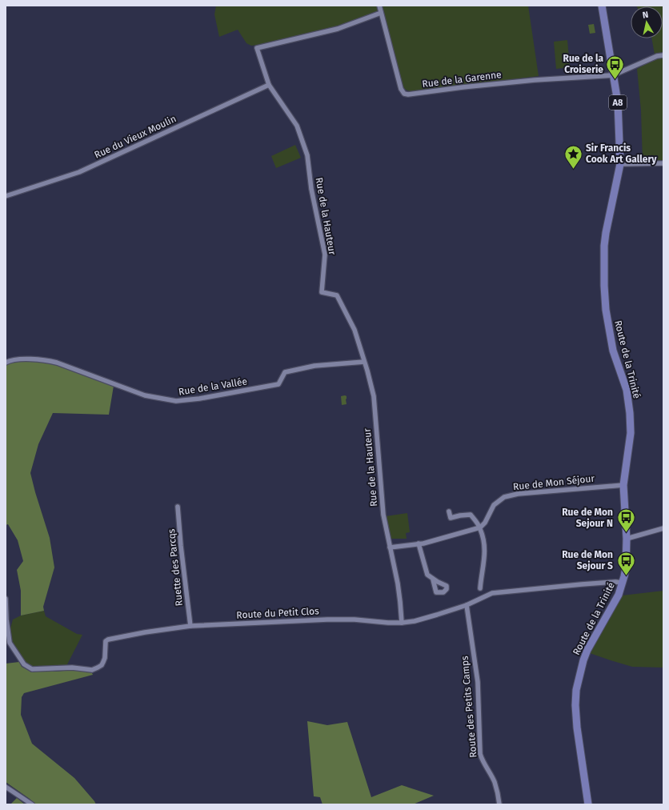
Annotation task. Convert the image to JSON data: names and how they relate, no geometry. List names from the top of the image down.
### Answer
{
  "streets": {
    "main road": ["A8", "Route de la Trinité"],
    "street": [
      "Rue de la Garenne",
      "Rue du Vieux Moulin",
      "Rue de la Hauteur",
      "Rue de la Vallée",
      "Rue de Mon Séjour",
      "Ruette des Parcqs",
      "Route du Petit Clos",
      "Route des Petits Camps"
    ]
  },
  "crossings": [
    ["Rue de la Garenne", "Rue de la Hauteur"],
    ["Rue de la Garenne", "Route de la Trinité"],
    ["Rue du Vieux Moulin", "Rue de la Hauteur"],
    ["Rue de la Hauteur", "Rue de la Vallée"],
    ["Rue de la Hauteur", "Route du Petit Clos"],
    ["Route de la Trinité", "Rue de Mon Séjour"],
    ["Route de la Trinité", "Route du Petit Clos"],
    ["Ruette des Parcqs", "Route du Petit Clos"],
    ["Route du Petit Clos", "Route des Petits Camps"]
  ],
  "places": {
    "bus stop": ["Rue de la Croiserie", "Rue de Mon Sejour N", "Rue de Mon Sejour S"],
    "place": ["Sir Francis Cook Art Gallery"]
  },
  "north": "top"
}
